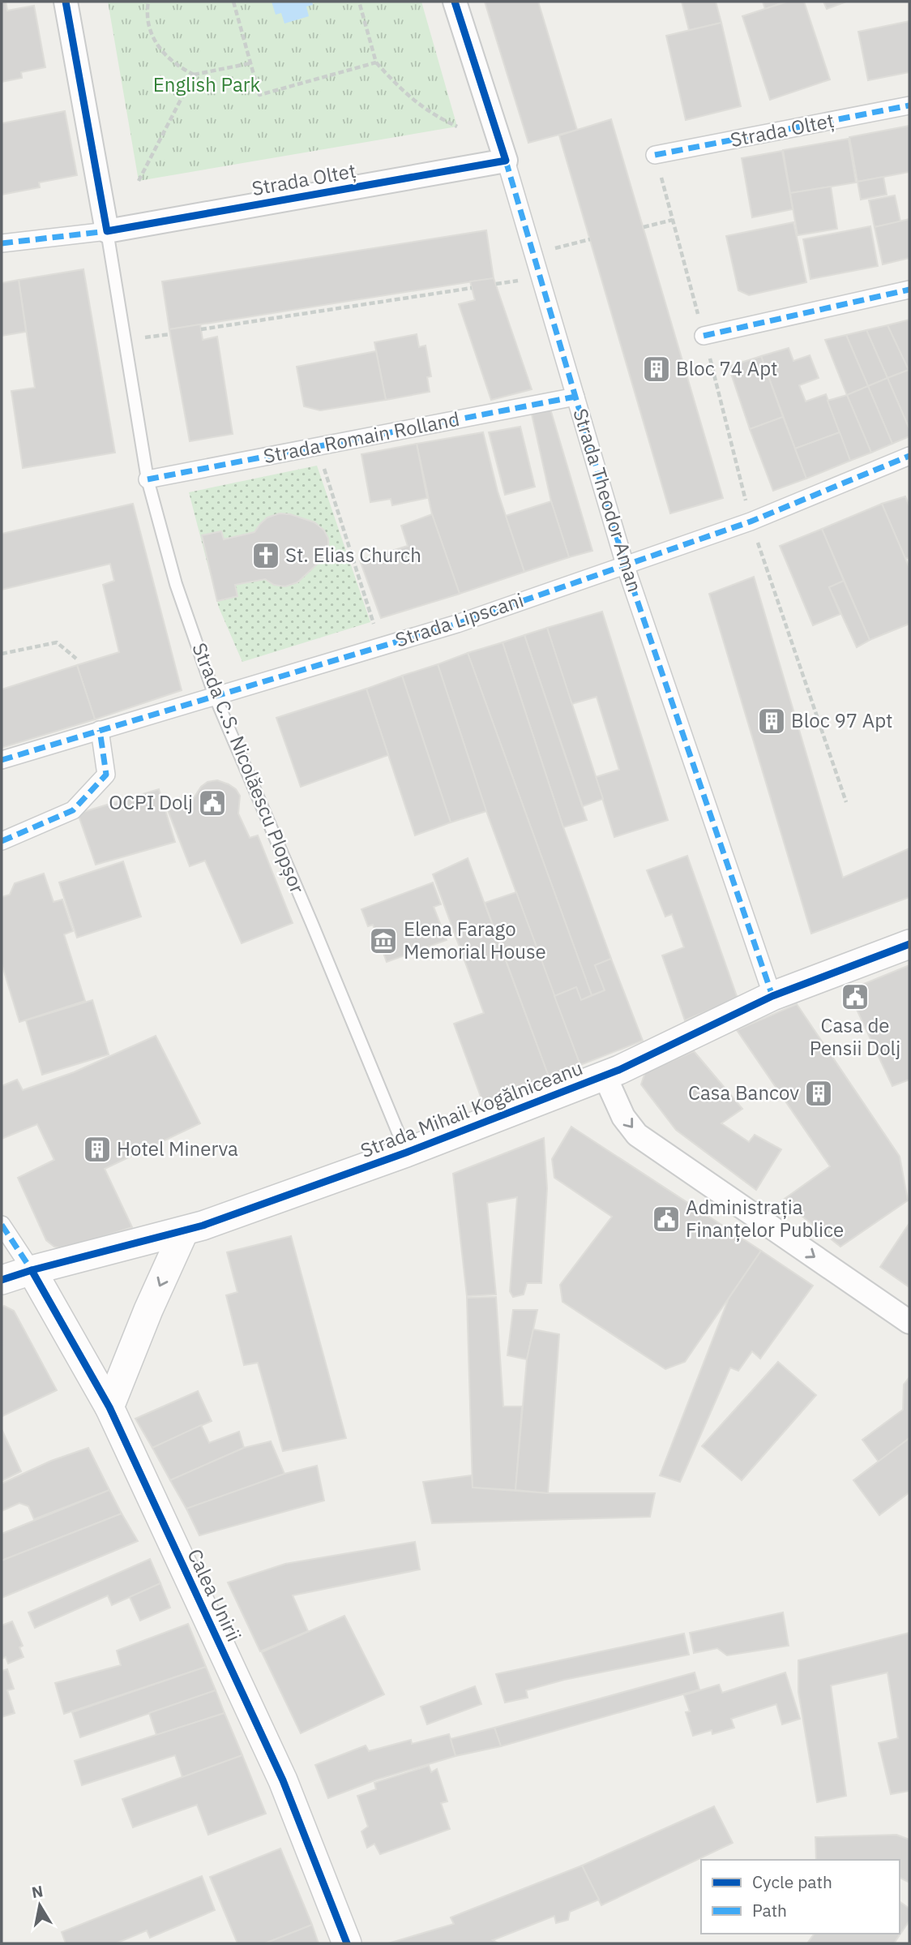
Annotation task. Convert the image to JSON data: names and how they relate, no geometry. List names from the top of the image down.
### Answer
{
  "streets": {
    "street": [
      "Strada Olteț",
      "Strada Romain Rolland",
      "Strada Theodor Aman",
      "Strada Lipscani",
      "Strada C.S. Nicolăescu Plopșor",
      "Strada Mihail Kogălniceanu",
      "Calea Unirii"
    ]
  },
  "crossings": [
    ["Strada Olteț", "Strada Theodor Aman"],
    ["Strada Olteț", "Strada C.S. Nicolăescu Plopșor"],
    ["Strada Romain Rolland", "Strada Theodor Aman"],
    ["Strada Romain Rolland", "Strada C.S. Nicolăescu Plopșor"],
    ["Strada Theodor Aman", "Strada Lipscani"],
    ["Strada Theodor Aman", "Strada Mihail Kogălniceanu"],
    ["Strada Lipscani", "Strada C.S. Nicolăescu Plopșor"],
    ["Strada C.S. Nicolăescu Plopșor", "Strada Mihail Kogălniceanu"],
    ["Strada Mihail Kogălniceanu", "Calea Unirii"]
  ],
  "parks": ["English Park"],
  "places": {
    "building": [
      "Bloc 74 Apt",
      "Bloc 97 Apt",
      "Casa Bancov",
      "Hotel Minerva"
    ],
    "church": ["St. Elias Church"],
    "public building": ["OCPI Dolj", "Casa de Pensii Dolj", "Administrația Finanțelor Publice"],
    "museum": ["Elena Farago Memorial House"]
  },
  "legend": ["Cycle path", "Path"],
  "north": "top"
}
